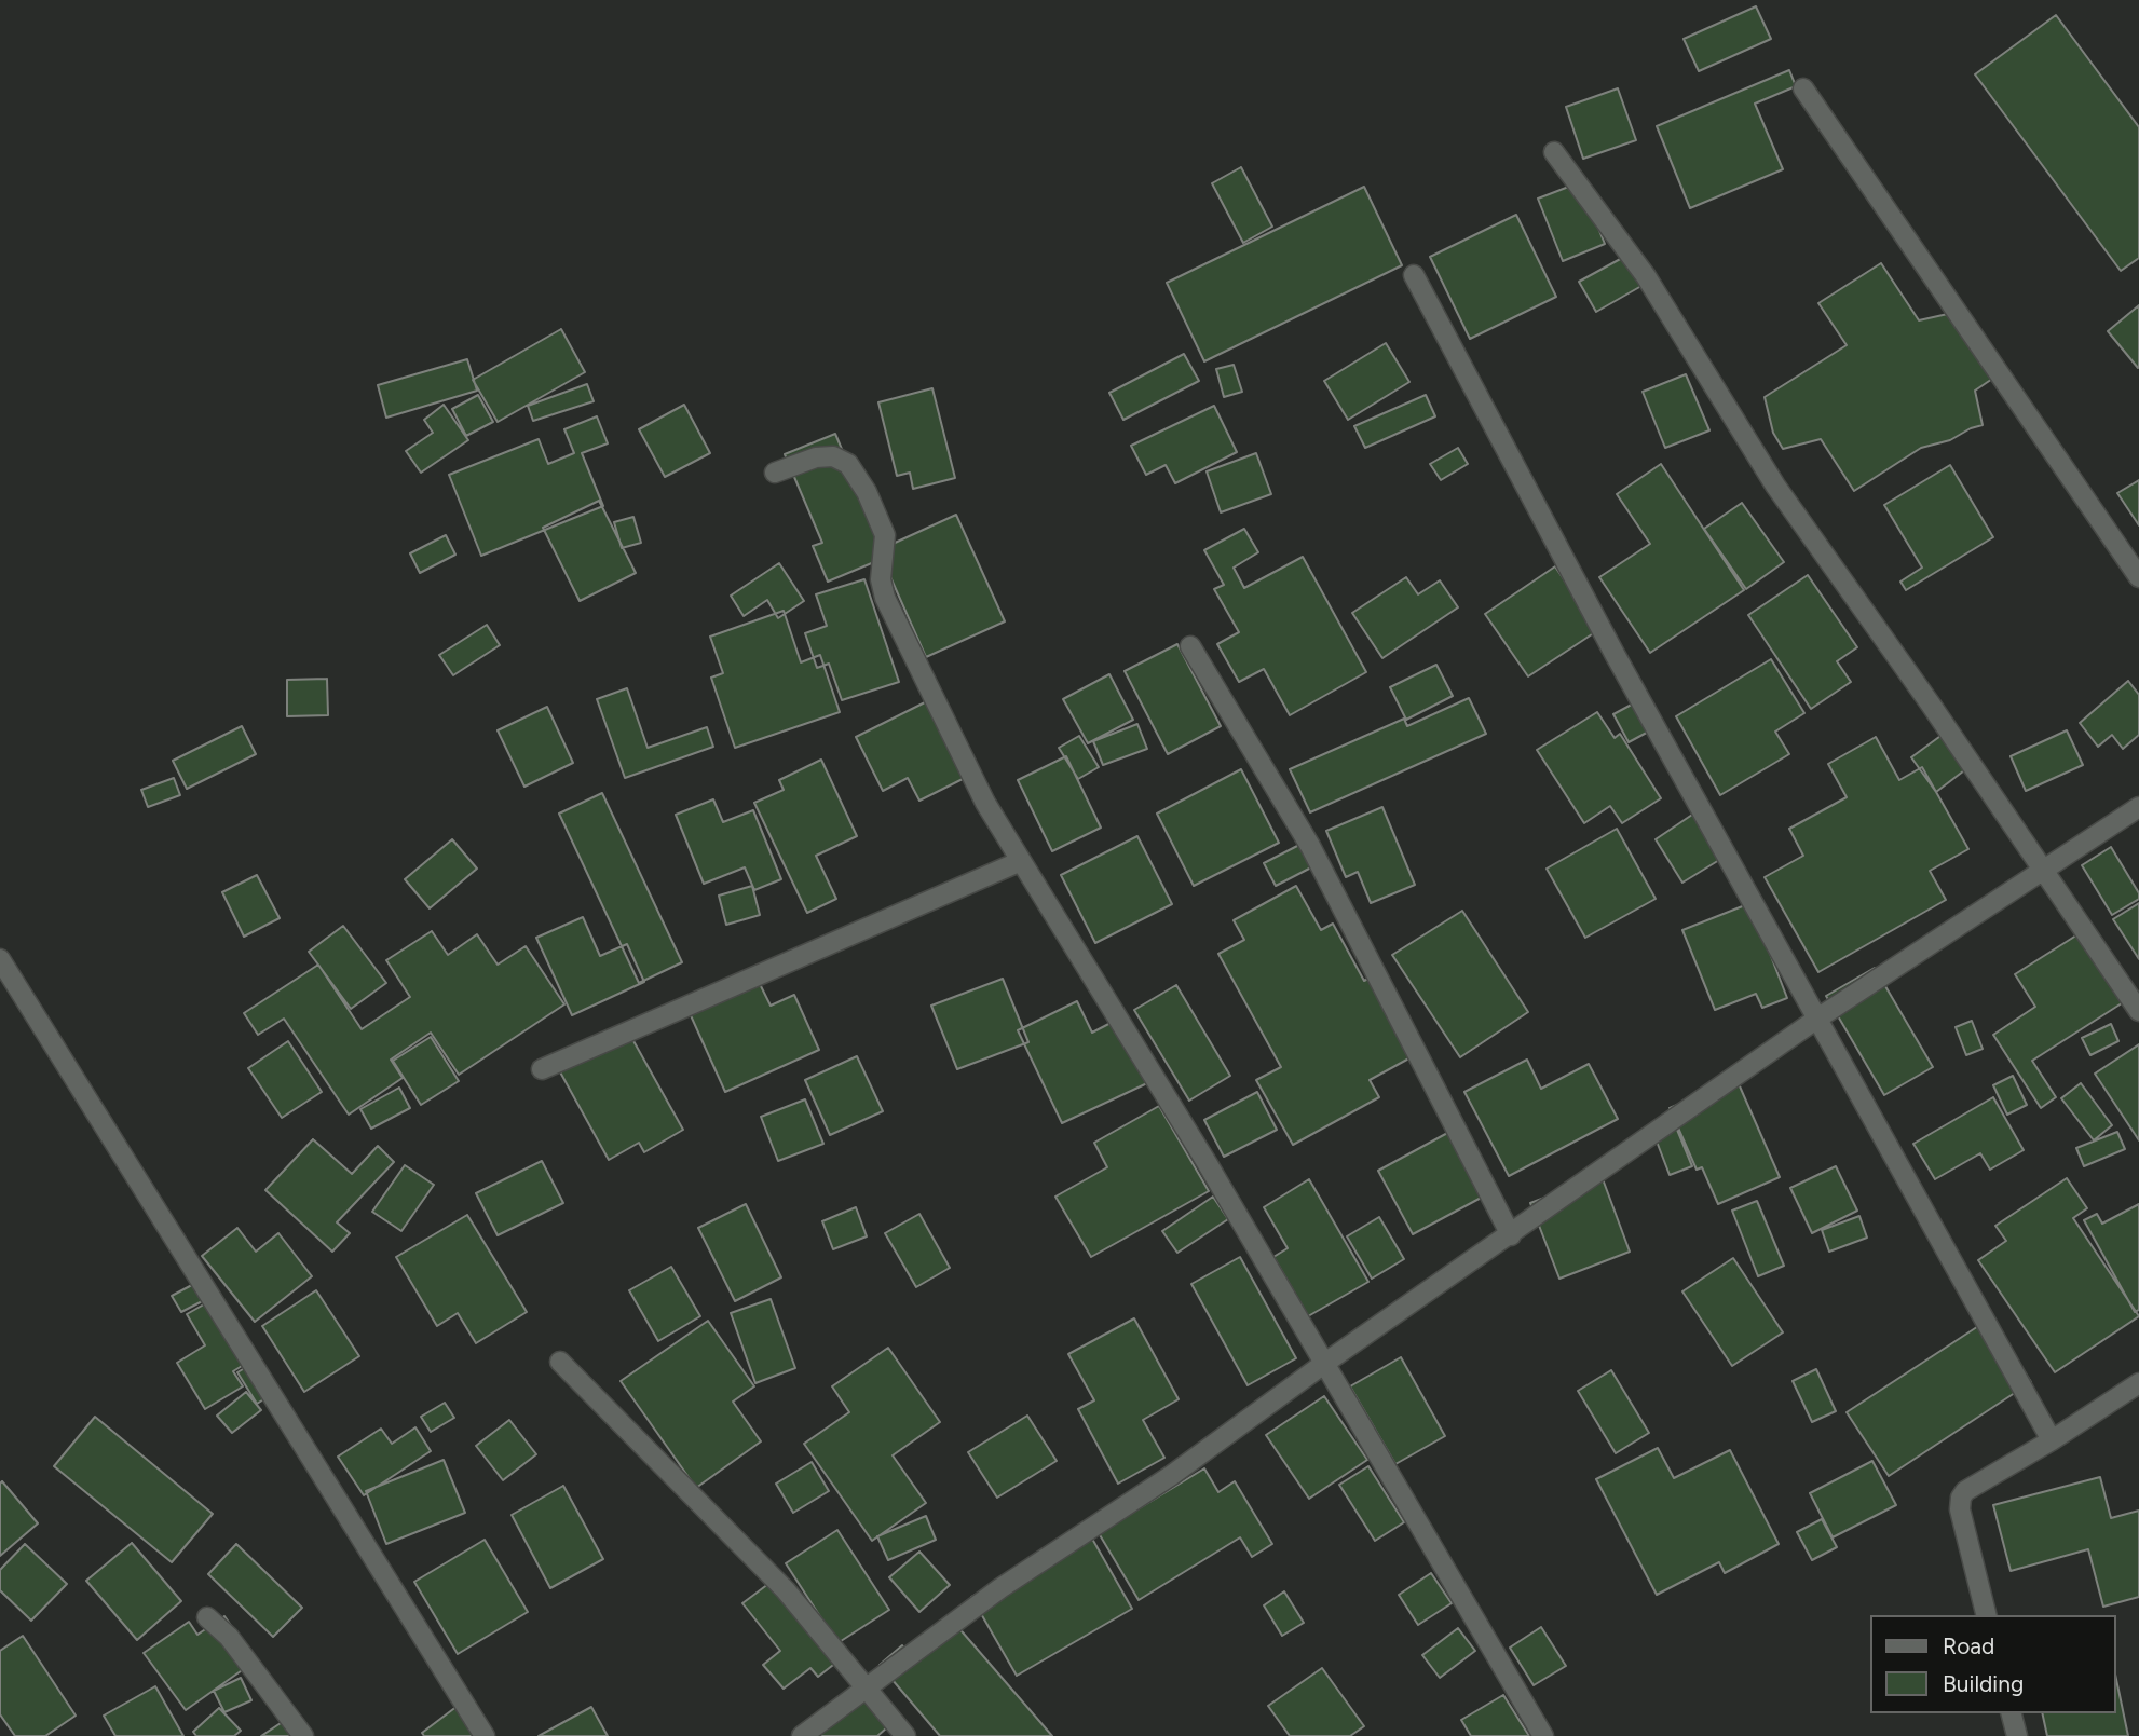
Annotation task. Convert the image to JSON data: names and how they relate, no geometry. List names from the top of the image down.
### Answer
{
  "legend": ["Road", "Building"]
}
